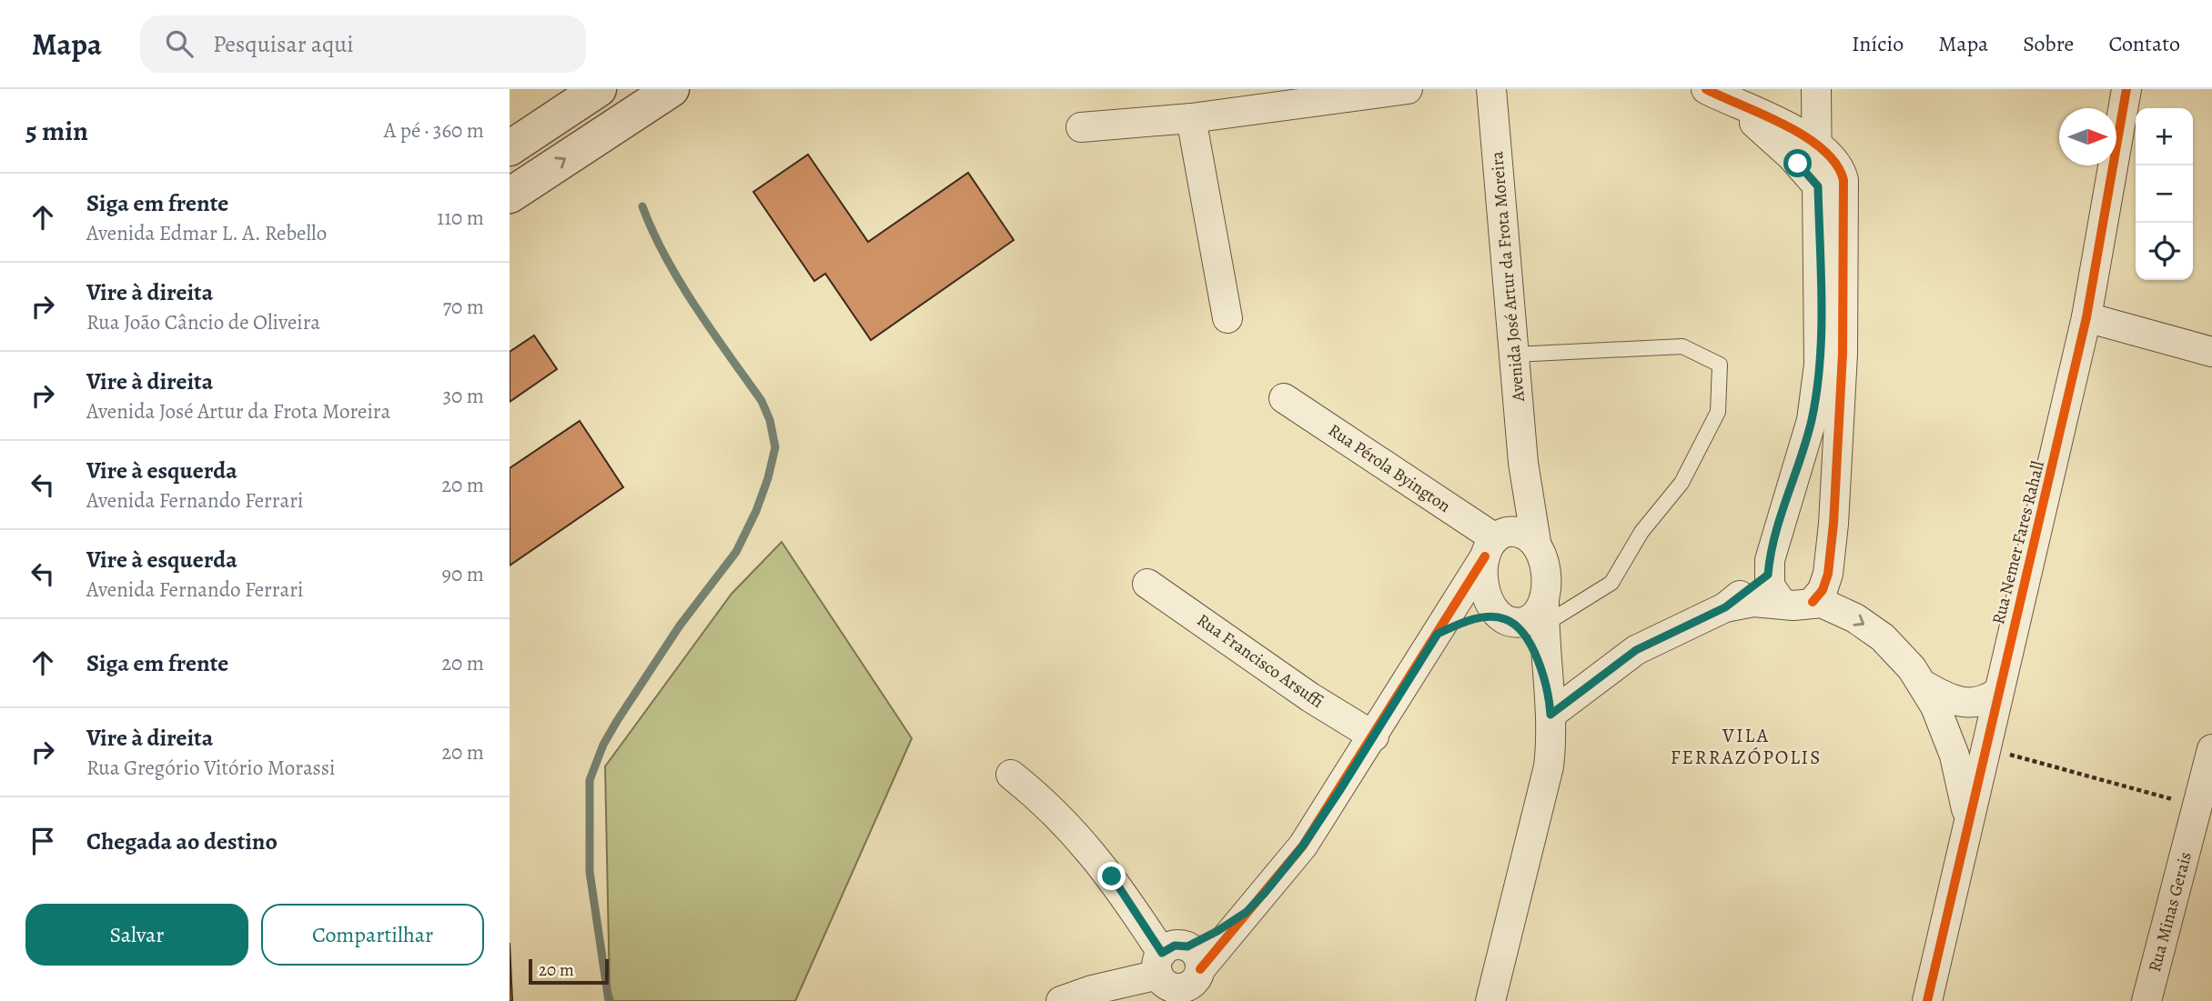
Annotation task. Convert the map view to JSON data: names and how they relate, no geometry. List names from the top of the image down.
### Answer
{
  "streets": {
    "street": [
      "Avenida José Artur da Frota Moreira",
      "Rua Pérola Byington",
      "Rua Nemer Fares Rahall",
      "Rua Francisco Arsuffi",
      "Rua Minas Gerais"
    ]
  },
  "crossings": [
    ["Avenida José Artur da Frota Moreira", "Rua Pérola Byington"]
  ],
  "districts": ["VILA FERRAZÓPOLIS"],
  "scale_bar": "20 m",
  "north": "right",
  "page": {
    "header": "Mapa",
    "search": "Pesquisar aqui",
    "nav": [
      "Início",
      "Mapa",
      "Sobre",
      "Contato"
    ],
    "heading": ["5 min", "A pé · 360 m"],
    "map_buttons": ["+", "−"],
    "list": [
      ["Siga em frente", "Avenida Edmar L. A. Rebello", "110 m"],
      ["Vire à direita", "Rua João Câncio de Oliveira", "70 m"],
      ["Vire à direita", "Avenida José Artur da Frota Moreira", "30 m"],
      ["Vire à esquerda", "Avenida Fernando Ferrari", "20 m"],
      ["Vire à esquerda", "Avenida Fernando Ferrari", "90 m"],
      ["Siga em frente", "20 m"],
      ["Vire à direita", "Rua Gregório Vitório Morassi", "20 m"],
      "Chegada ao destino"
    ],
    "buttons": ["Salvar", "Compartilhar"],
    "scale": "20 m"
  }
}
